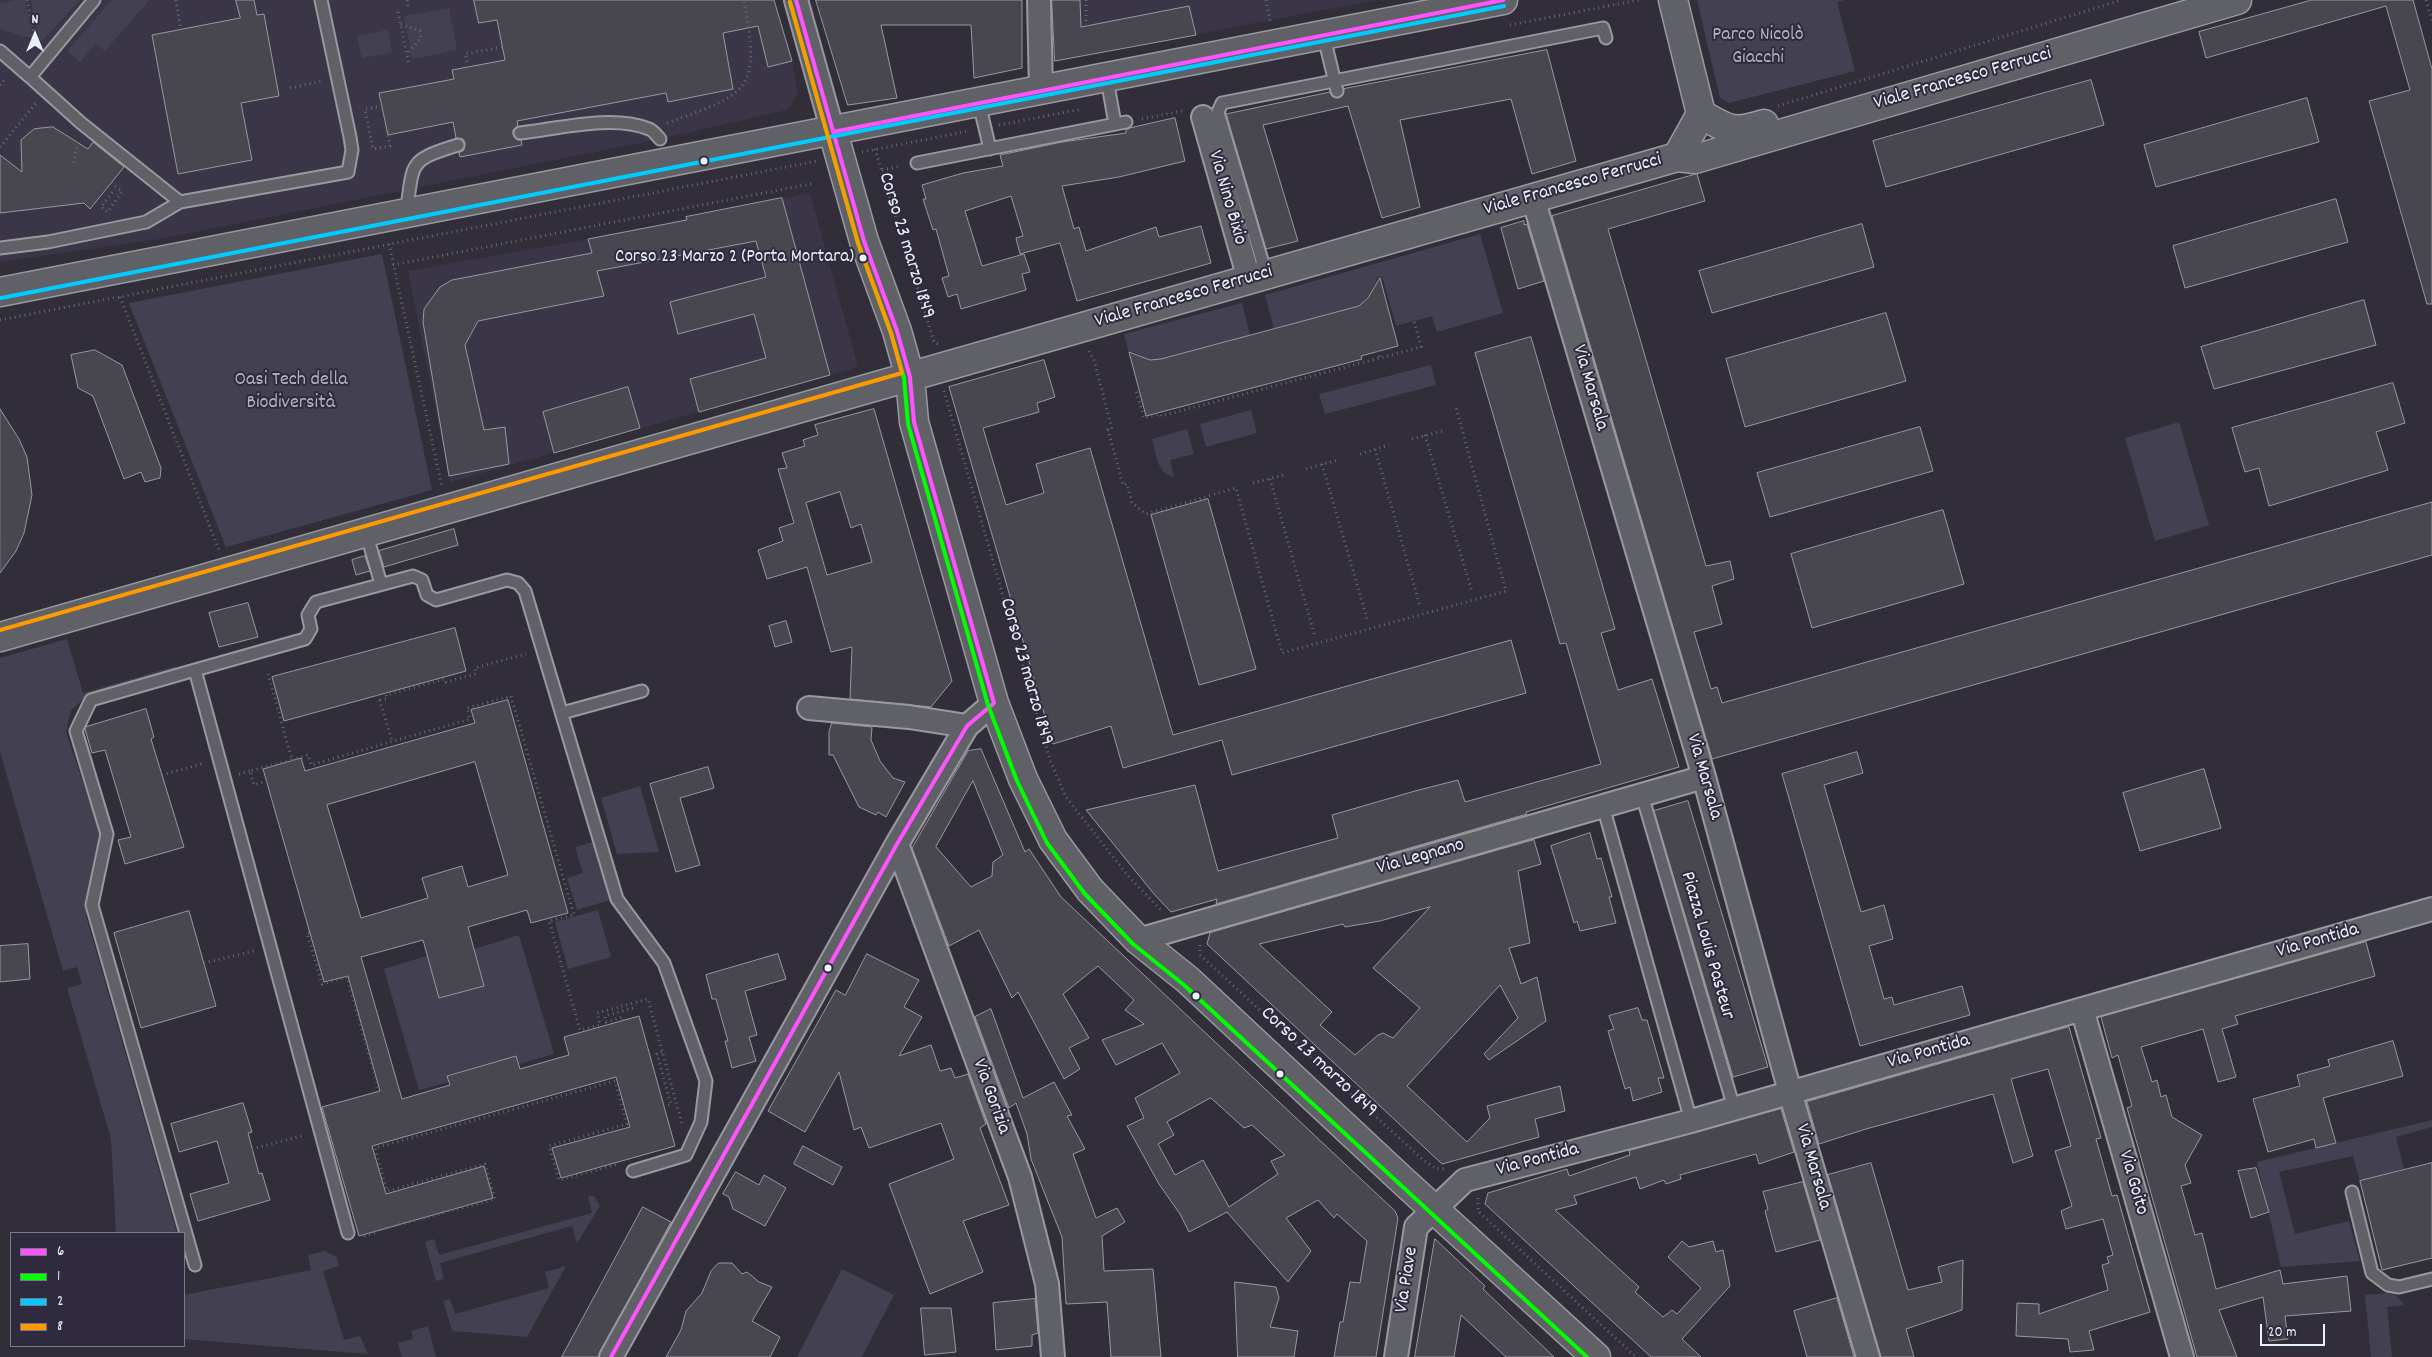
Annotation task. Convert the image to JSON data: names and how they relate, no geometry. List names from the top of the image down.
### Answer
{
  "streets": {
    "street": [
      "Viale Francesco Ferrucci",
      "Via Nino Bixio",
      "Corso 23 marzo 1849",
      "Via Marsala",
      "Via Legnano",
      "Via Pontida",
      "Via Gorizia",
      "Via Goito",
      "Via Piave"
    ],
    "lane": ["Piazza Louis Pasteur"]
  },
  "crossings": [
    ["Viale Francesco Ferrucci", "Via Nino Bixio"],
    ["Viale Francesco Ferrucci", "Corso 23 marzo 1849"],
    ["Viale Francesco Ferrucci", "Via Marsala"],
    ["Corso 23 marzo 1849", "Via Legnano"],
    ["Corso 23 marzo 1849", "Via Pontida"],
    ["Corso 23 marzo 1849", "Via Piave"],
    ["Via Marsala", "Via Legnano"],
    ["Via Marsala", "Via Pontida"],
    ["Via Legnano", "Piazza Louis Pasteur"],
    ["Via Pontida", "Piazza Louis Pasteur"],
    ["Via Pontida", "Via Goito"],
    ["Via Pontida", "Via Piave"]
  ],
  "parks": ["Parco Nicolò Giacchi", "Oasi Tech della Biodiversità"],
  "places": ["Corso 23 Marzo 2 (Porta Mortara)"],
  "lines": [
    "transit line 6",
    "transit line 1",
    "transit line 8",
    "transit line 2"
  ],
  "legend": [
    "6",
    "1",
    "2",
    "8"
  ],
  "scale_bar": "20 m",
  "north": "top"
}
